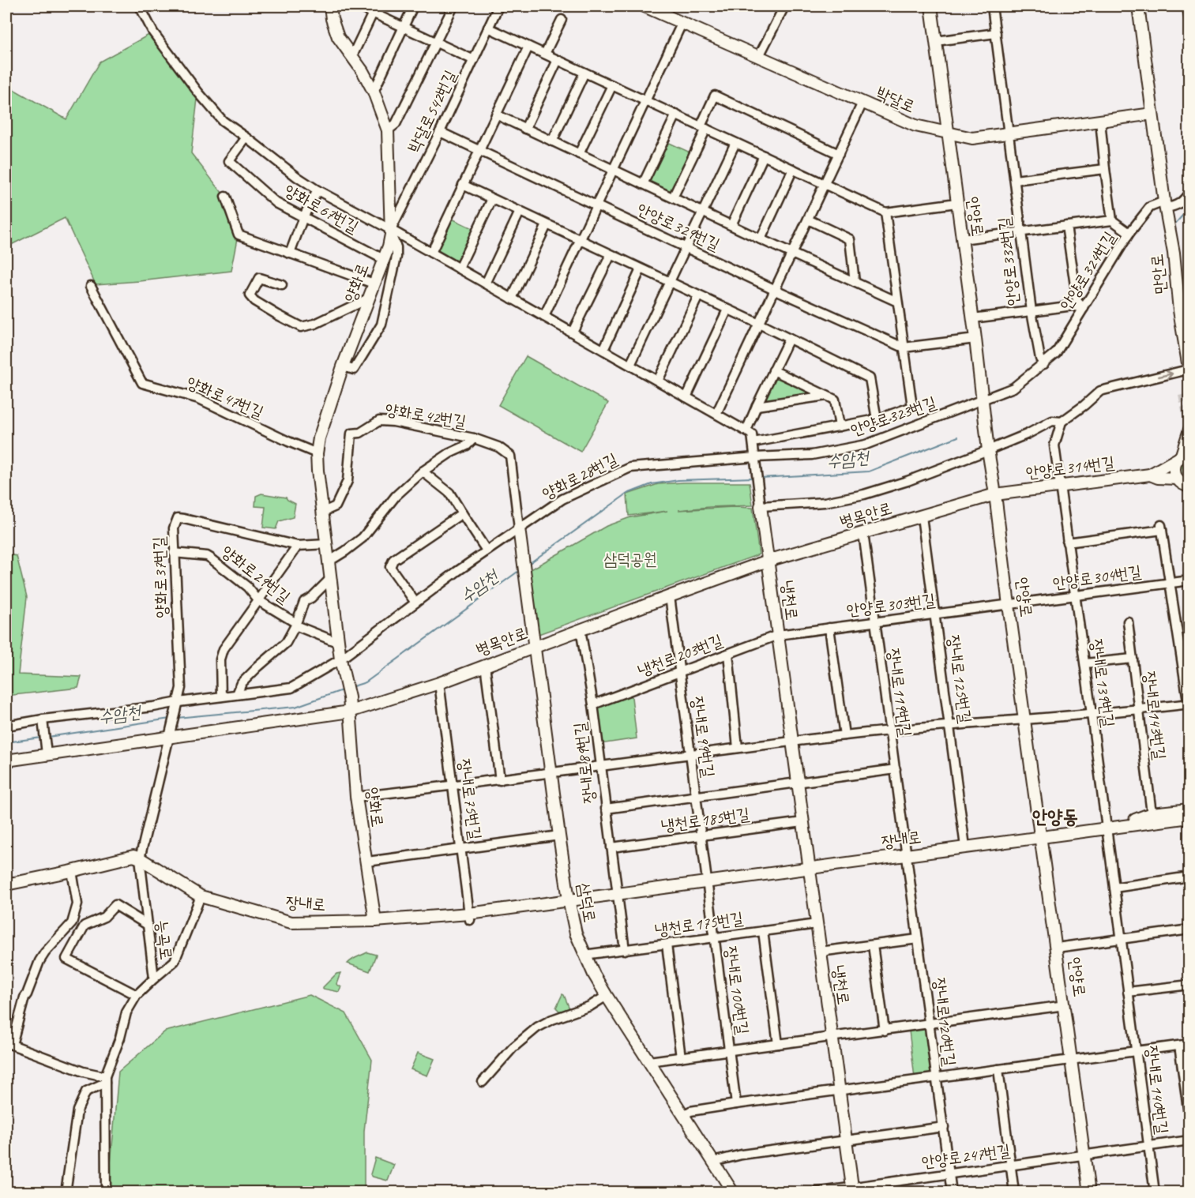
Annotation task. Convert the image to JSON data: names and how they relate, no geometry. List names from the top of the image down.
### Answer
{
  "streets": {
    "street": [
      "박달로",
      "박달로542번길",
      "양화로67번길",
      "안양로",
      "안양로329번길",
      "안양로332번길",
      "안양로324번길",
      "만안로",
      "양화로",
      "양화로47번길",
      "양화로42번길",
      "안양로323번길",
      "안양로314번길",
      "양화로28번길",
      "병목안로",
      "양화로29번길",
      "양화로37번길",
      "안양로304번길",
      "냉천로",
      "안양로303번길",
      "냉천로203번길",
      "장내로125번길",
      "장내로139번길",
      "장내로119번길",
      "장내로143번길",
      "장내로99번길",
      "장내로89번길",
      "장내로75번길",
      "냉천로185번길",
      "장내로",
      "삼덕로",
      "냉천로175번길",
      "능곡로",
      "장내로100번길",
      "장내로120번길",
      "장내로140번길",
      "안양로247번길"
    ]
  },
  "crossings": [
    ["박달로", "안양로"],
    ["박달로", "안양로332번길"],
    ["박달로", "만안로"],
    ["박달로542번길", "안양로329번길"],
    ["박달로542번길", "양화로"],
    ["양화로67번길", "양화로"],
    ["안양로", "안양로332번길"],
    ["안양로", "안양로324번길"],
    ["안양로", "안양로323번길"],
    ["안양로", "안양로314번길"],
    ["안양로", "병목안로"],
    ["안양로", "안양로304번길"],
    ["안양로", "안양로303번길"],
    ["안양로", "장내로"],
    ["안양로", "안양로247번길"],
    ["안양로324번길", "만안로"],
    ["안양로324번길", "안양로323번길"],
    ["만안로", "장내로139번길"],
    ["양화로", "양화로47번길"],
    ["양화로", "양화로42번길"],
    ["양화로", "양화로28번길"],
    ["양화로", "병목안로"],
    ["양화로", "양화로29번길"],
    ["양화로", "양화로37번길"],
    ["양화로", "장내로"],
    ["양화로42번길", "양화로28번길"],
    ["양화로42번길", "삼덕로"],
    ["안양로323번길", "양화로28번길"],
    ["안양로314번길", "병목안로"],
    ["안양로314번길", "장내로139번길"],
    ["양화로28번길", "양화로37번길"],
    ["양화로28번길", "삼덕로"],
    ["병목안로", "양화로37번길"],
    ["병목안로", "냉천로"],
    ["병목안로", "장내로125번길"],
    ["병목안로", "장내로119번길"],
    ["병목안로", "장내로99번길"],
    ["병목안로", "장내로89번길"],
    ["병목안로", "장내로75번길"],
    ["병목안로", "삼덕로"],
    ["병목안로", "능곡로"],
    ["양화로29번길", "양화로37번길"],
    ["양화로37번길", "능곡로"],
    ["안양로304번길", "안양로303번길"],
    ["안양로304번길", "장내로139번길"],
    ["냉천로", "안양로303번길"],
    ["냉천로", "냉천로203번길"],
    ["냉천로", "냉천로185번길"],
    ["냉천로", "장내로"],
    ["냉천로", "냉천로175번길"],
    ["냉천로", "안양로247번길"],
    ["안양로303번길", "냉천로203번길"],
    ["안양로303번길", "장내로125번길"],
    ["안양로303번길", "장내로119번길"],
    ["냉천로203번길", "장내로99번길"],
    ["냉천로203번길", "장내로89번길"],
    ["장내로125번길", "장내로"],
    ["장내로139번길", "장내로"],
    ["장내로139번길", "장내로140번길"],
    ["장내로119번길", "장내로"],
    ["장내로119번길", "장내로120번길"],
    ["장내로99번길", "냉천로185번길"],
    ["장내로99번길", "장내로"],
    ["장내로99번길", "장내로100번길"],
    ["장내로89번길", "냉천로185번길"],
    ["장내로89번길", "장내로"],
    ["장내로75번길", "장내로"],
    ["장내로", "삼덕로"],
    ["장내로", "능곡로"],
    ["장내로", "장내로100번길"],
    ["장내로", "장내로120번길"],
    ["장내로", "장내로140번길"],
    ["삼덕로", "냉천로175번길"],
    ["냉천로175번길", "장내로100번길"],
    ["장내로120번길", "안양로247번길"],
    ["장내로140번길", "안양로247번길"]
  ],
  "districts": ["안양동"],
  "water": ["수암천"],
  "parks": ["삼덕공원"]
}
